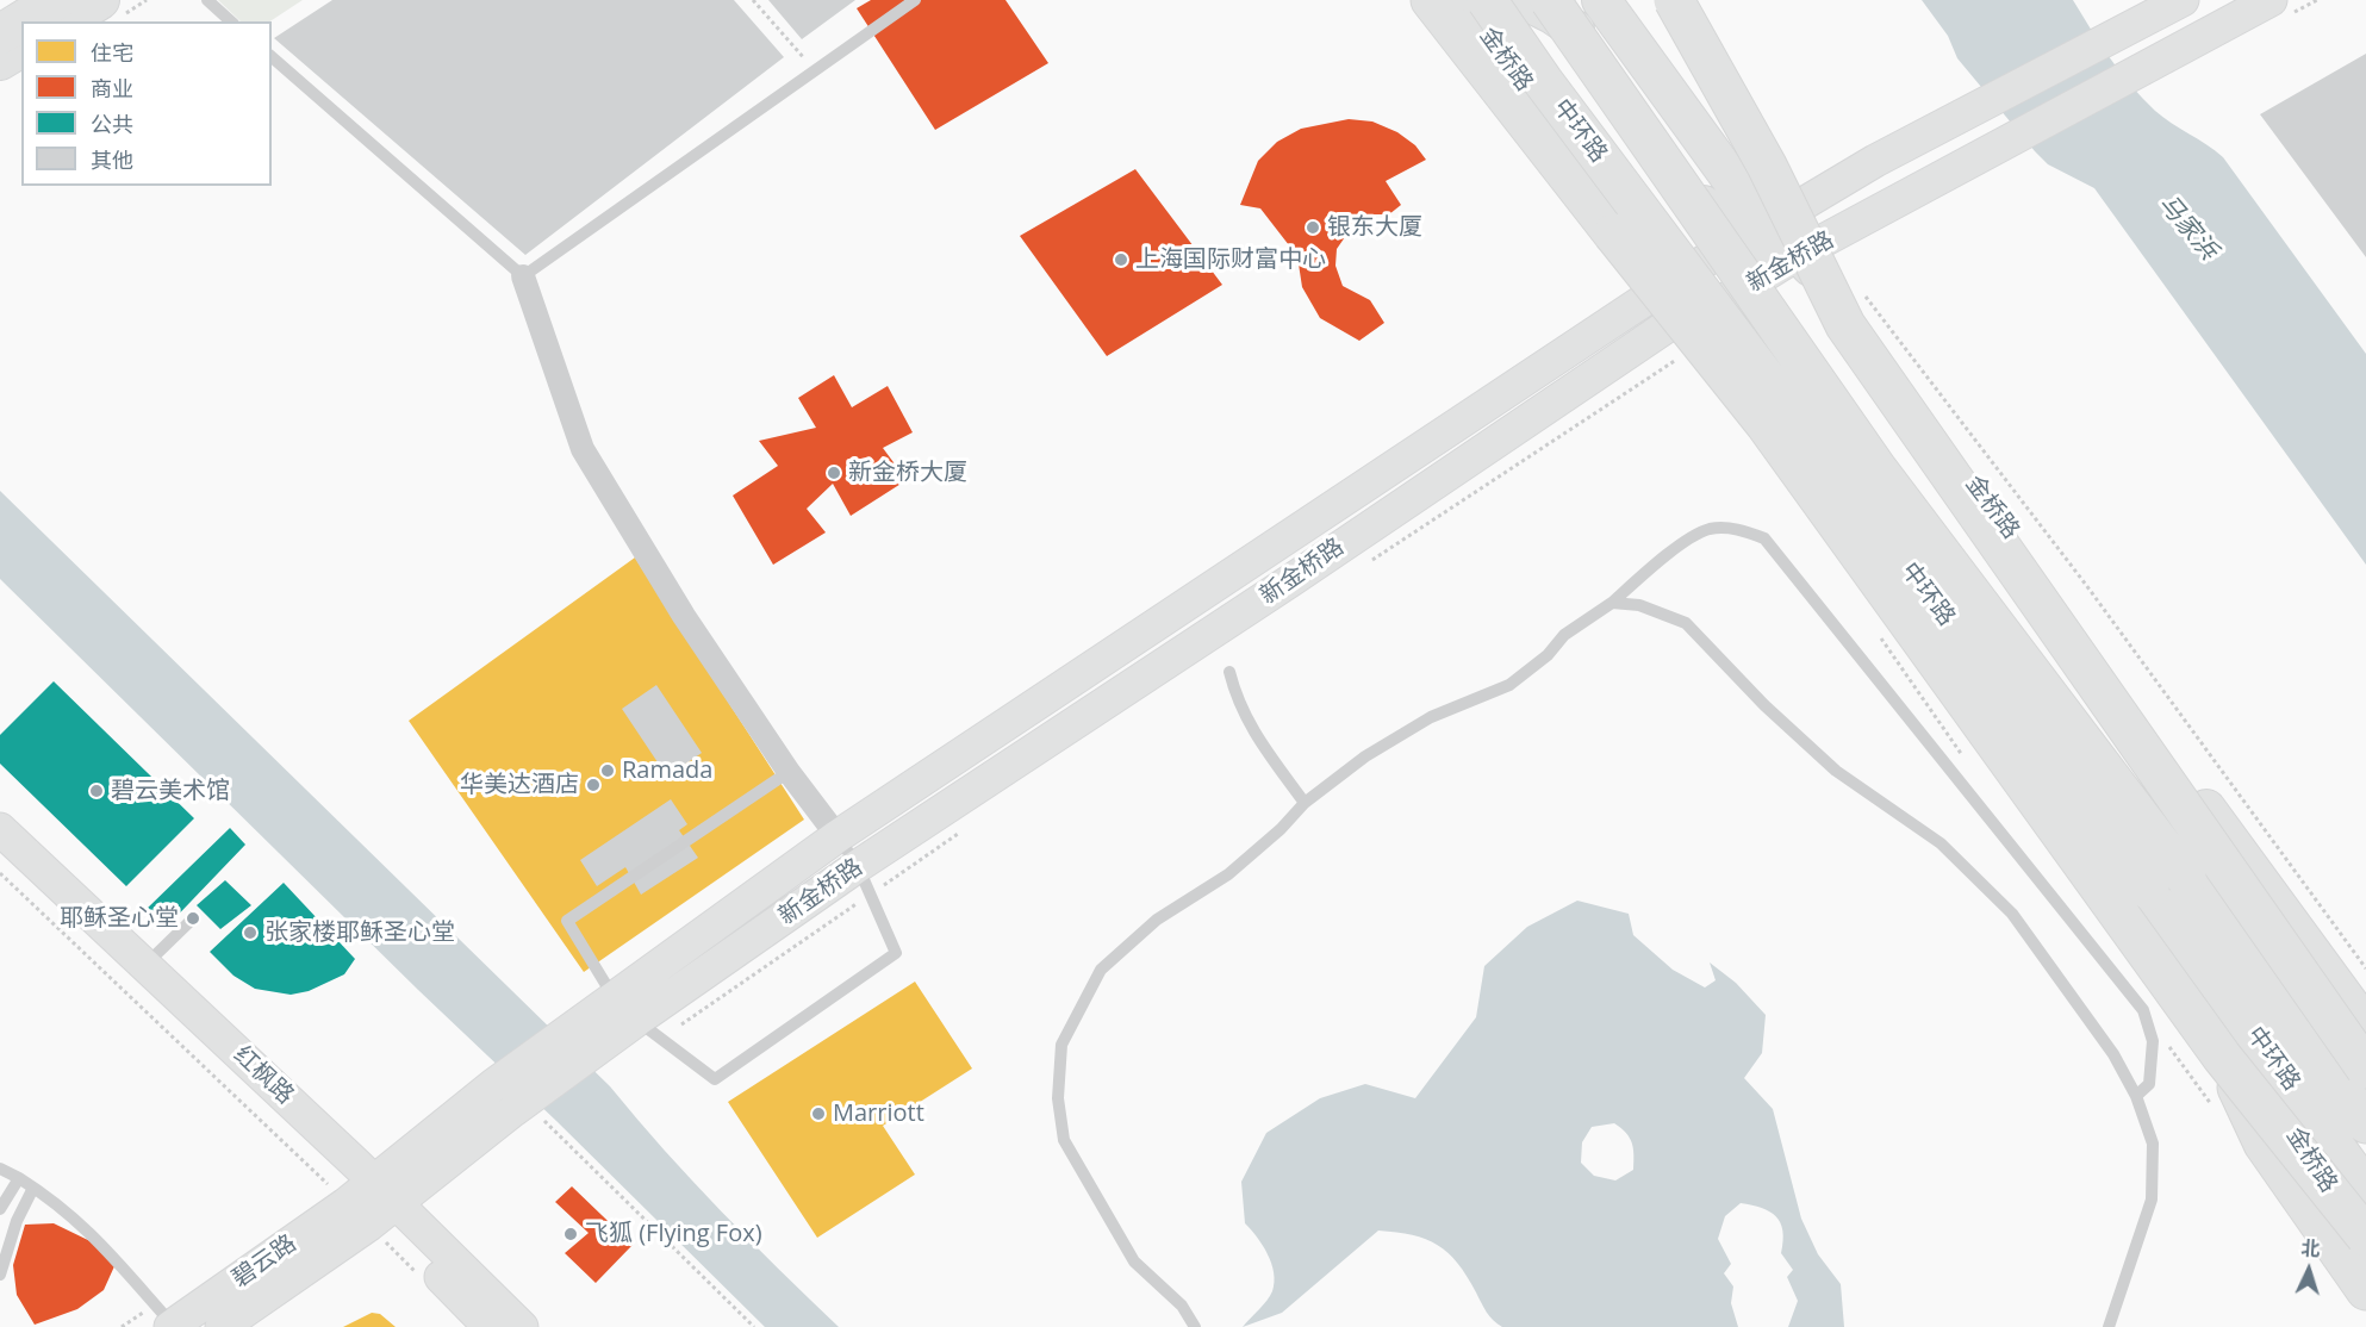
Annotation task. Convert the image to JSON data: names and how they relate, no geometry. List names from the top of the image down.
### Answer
{
  "streets": {
    "highway": ["中环路"],
    "main road": ["金桥路"],
    "street": ["新金桥路", "红枫路", "碧云路"]
  },
  "crossings": [
    ["金桥路", "新金桥路"],
    ["新金桥路", "红枫路"],
    ["新金桥路", "碧云路"],
    ["红枫路", "碧云路"]
  ],
  "water": ["马家浜"],
  "places": [
    "银东大厦",
    "上海国际财富中心",
    "新金桥大厦",
    "Ramada",
    "华美达酒店",
    "碧云美术馆",
    "耶稣圣心堂",
    "张家楼耶稣圣心堂",
    "Marriott",
    "飞狐 (Flying Fox)"
  ],
  "legend": [
    "住宅",
    "商业",
    "公共",
    "其他"
  ],
  "north": "top"
}
